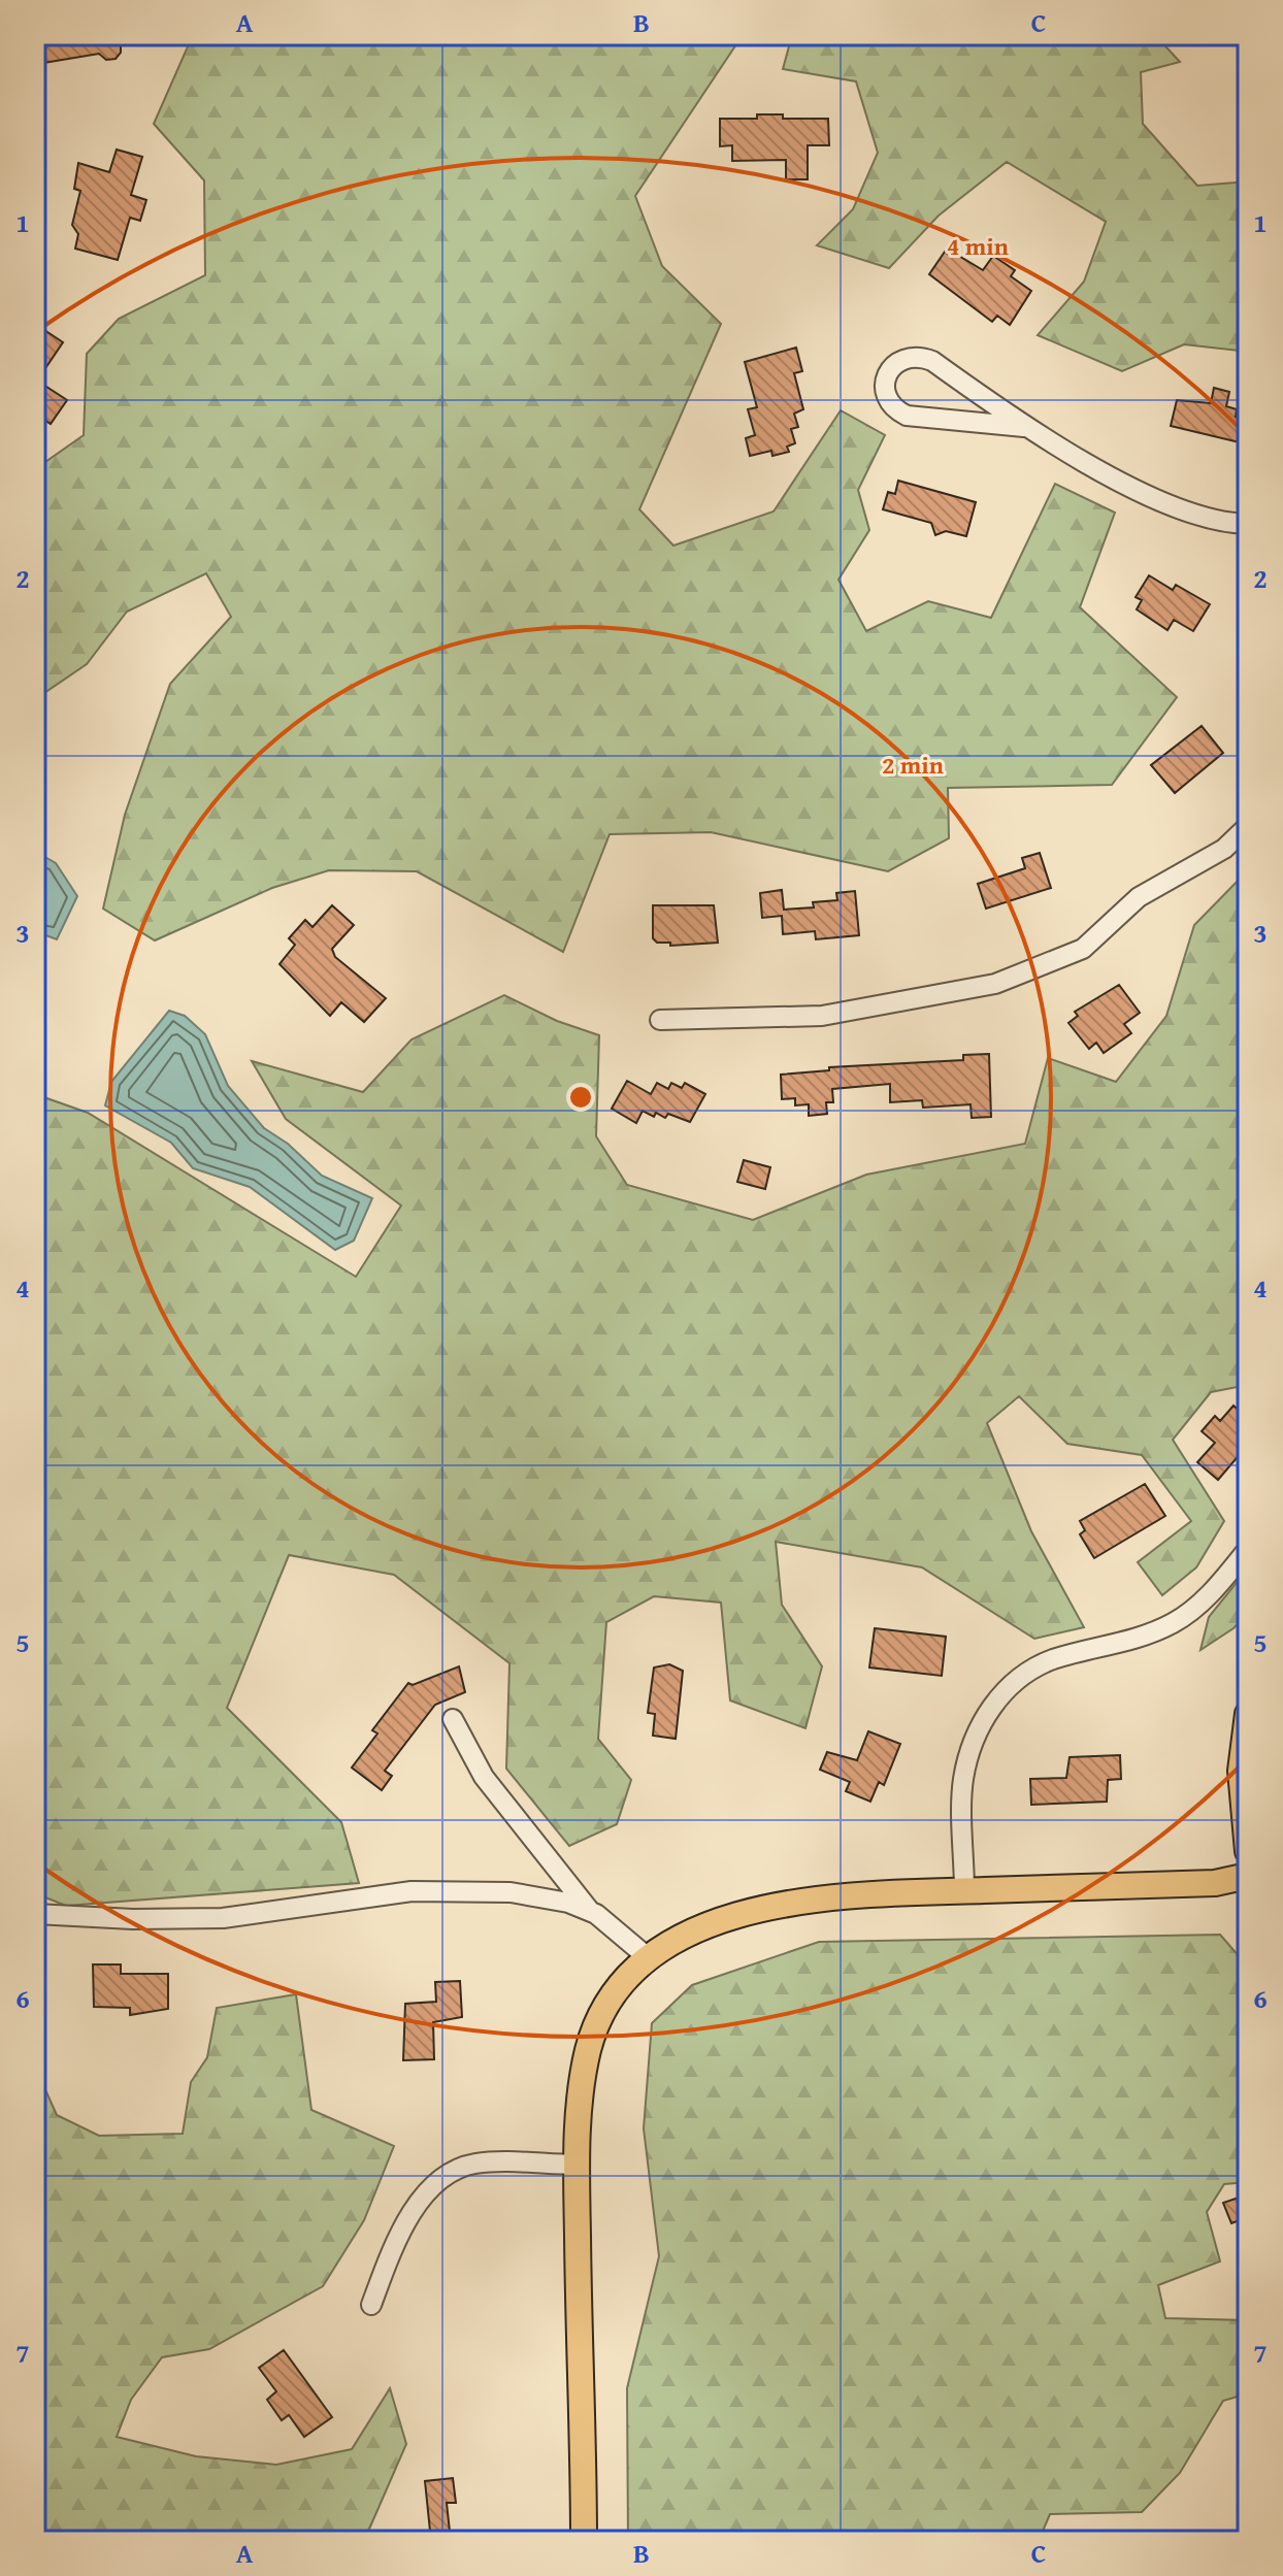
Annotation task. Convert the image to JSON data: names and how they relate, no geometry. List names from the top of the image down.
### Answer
{
  "grid": {
    "columns": ["A", "B", "C"],
    "rows": [
      "1",
      "2",
      "3",
      "4",
      "5",
      "6",
      "7"
    ]
  },
  "rings": ["4 min", "2 min"]
}
